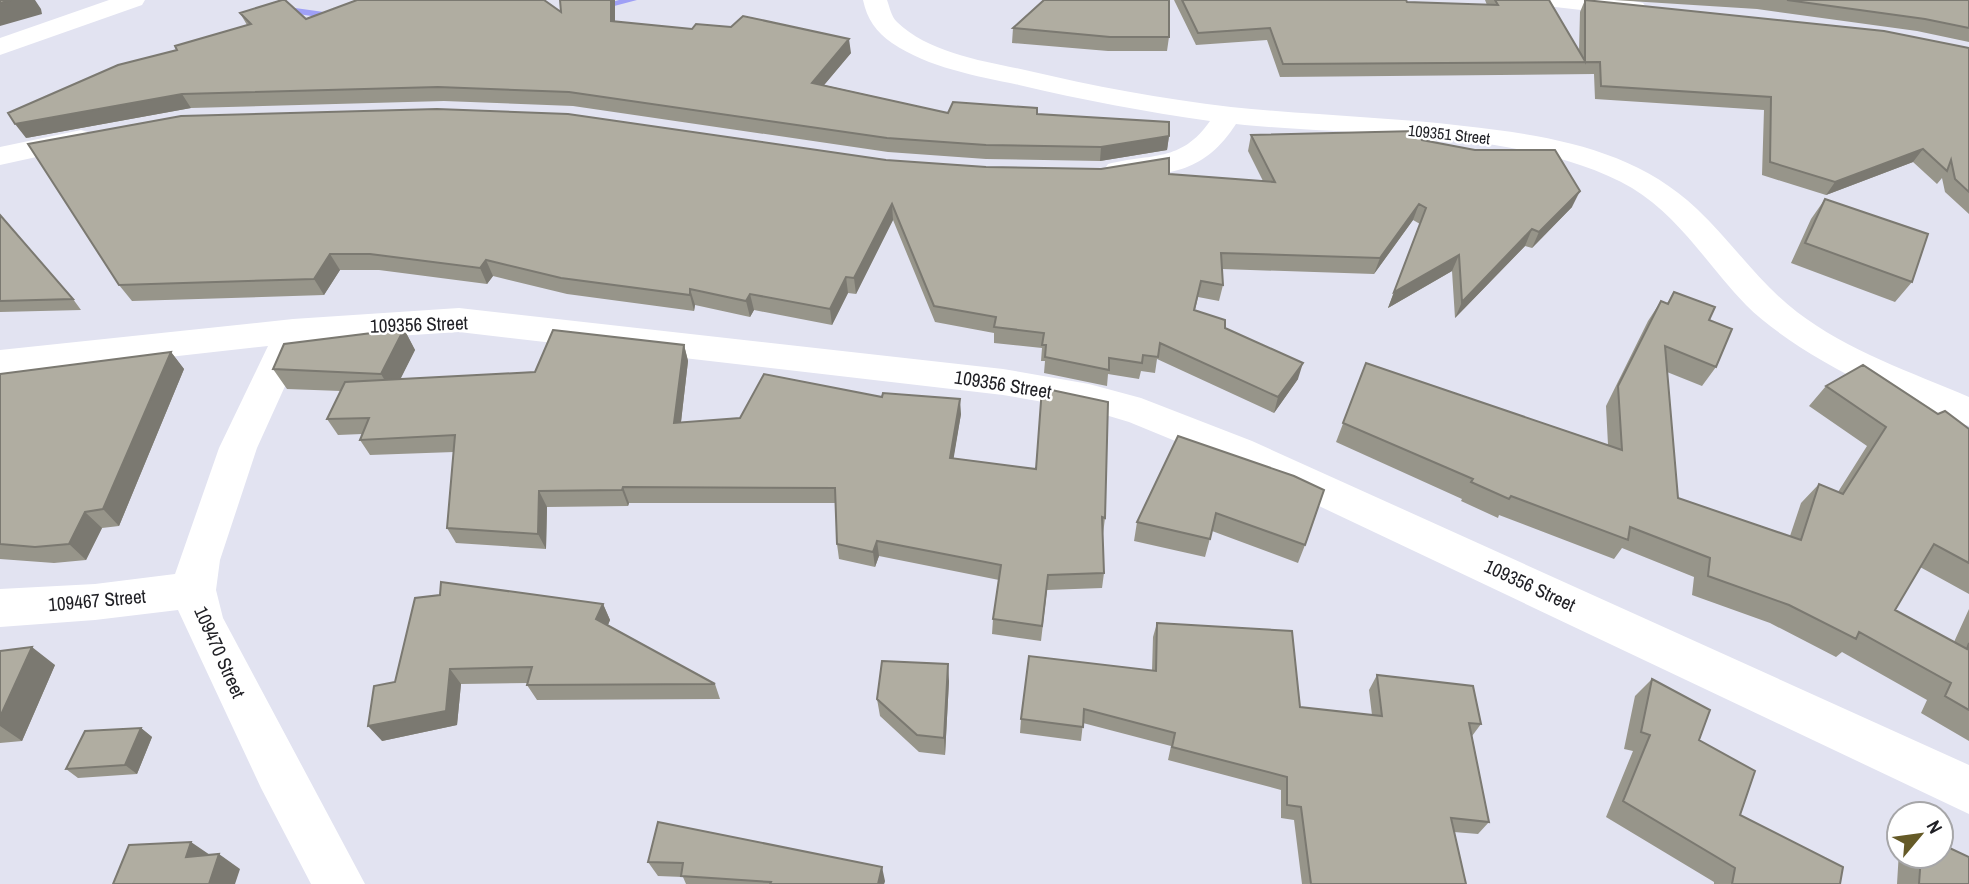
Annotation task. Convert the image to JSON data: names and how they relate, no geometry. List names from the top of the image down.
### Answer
{
  "streets": {
    "street": [
      "109351 Street",
      "109356 Street",
      "109467 Street",
      "109470 Street"
    ]
  },
  "crossings": [
    ["109356 Street", "109470 Street"],
    ["109467 Street", "109470 Street"]
  ],
  "north": "top right"
}
